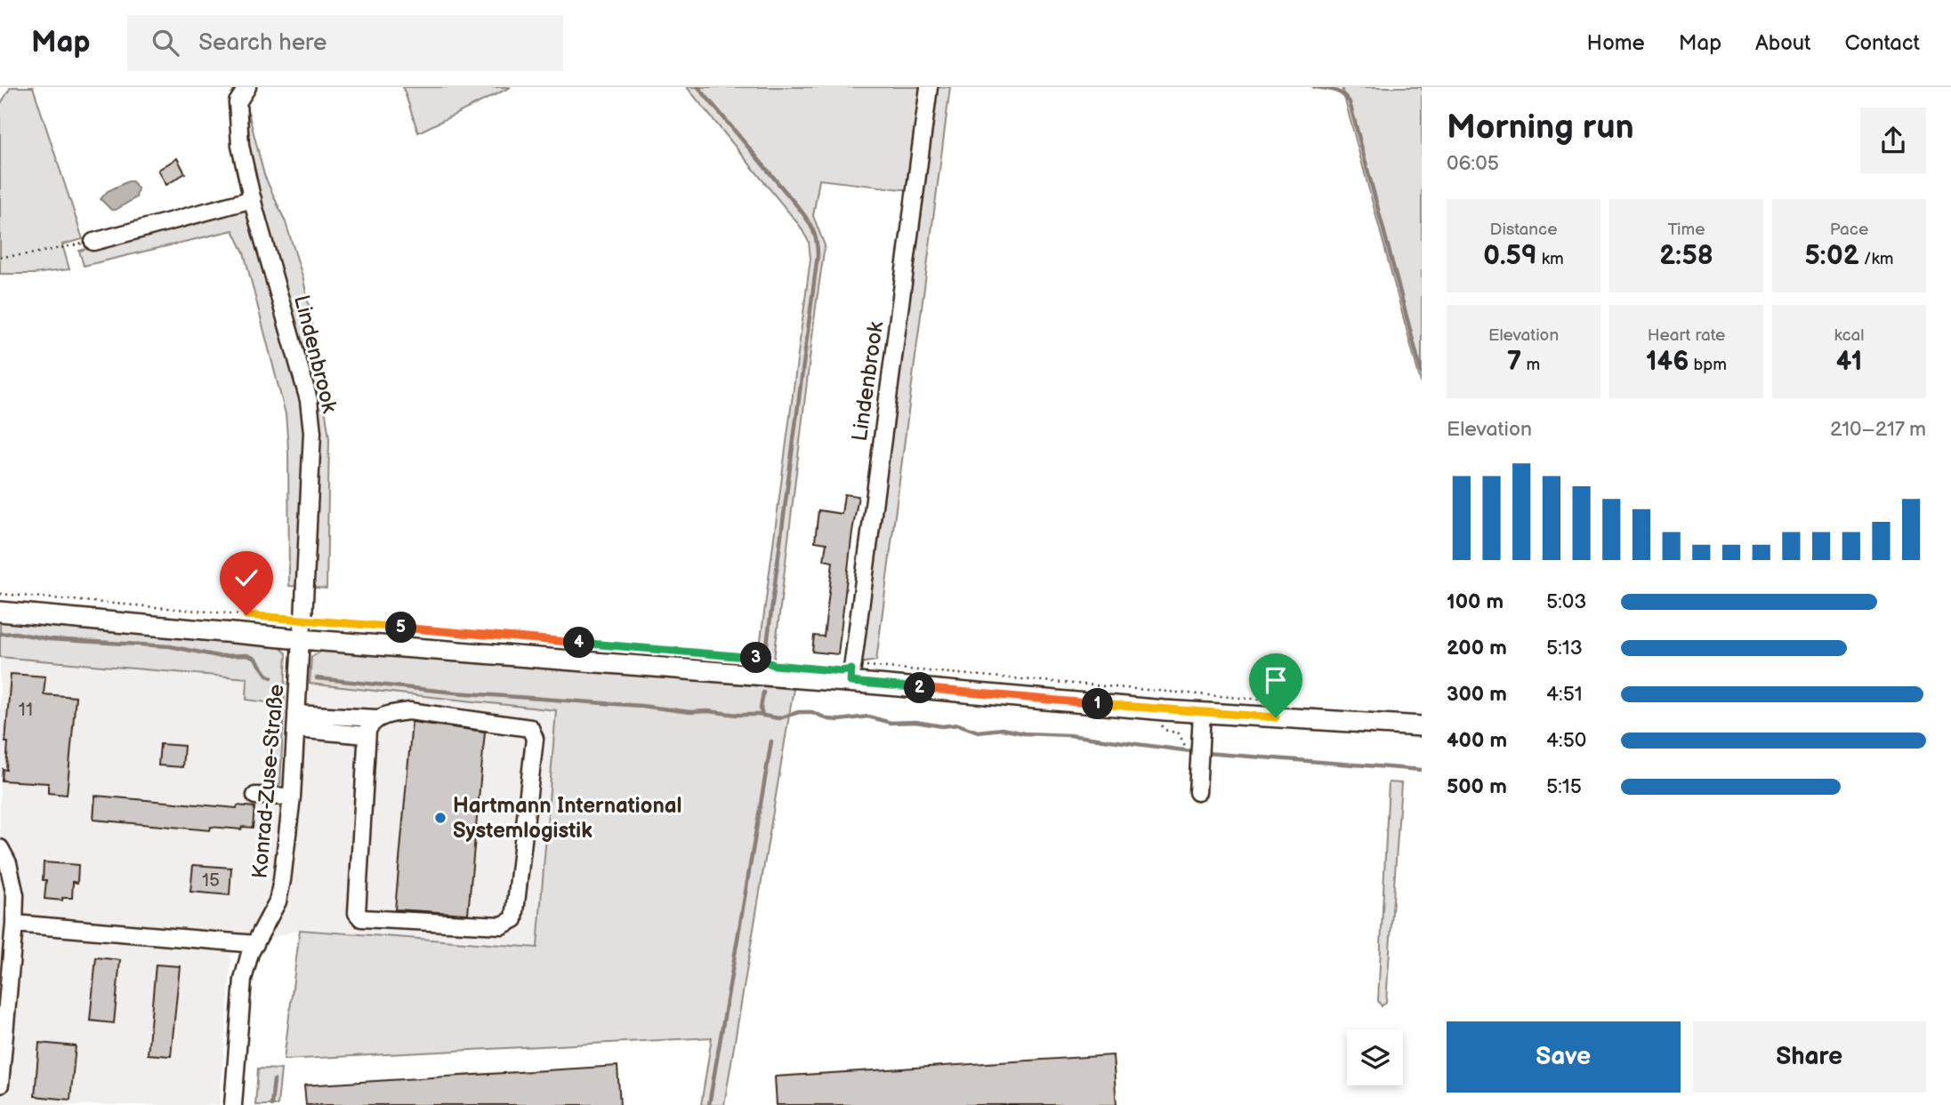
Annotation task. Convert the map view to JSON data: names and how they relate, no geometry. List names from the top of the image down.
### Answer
{
  "streets": {
    "street": ["Lindenbrook", "Konrad-Zuse-Straße"]
  },
  "crossings": [
    ["Lindenbrook", "Konrad-Zuse-Straße"]
  ],
  "places": ["Hartmann International Systemlogistik"],
  "house_numbers": ["11", "15"],
  "page": {
    "header": "Map",
    "search": "Search here",
    "nav": [
      "Home",
      "Map",
      "About",
      "Contact"
    ],
    "heading": ["Morning run", "06:05"],
    "stats": [
      ["Distance", "0.59 km"],
      ["Time", "2:58"],
      ["Pace", "5:02 /km"],
      ["Elevation", "7 m"],
      ["Heart rate", "146 bpm"],
      ["kcal", "41"]
    ],
    "chart": ["Elevation", "210–217 m"],
    "list": [
      {
        "name": "100 m",
        "note": "5:03"
      },
      {
        "name": "200 m",
        "note": "5:13"
      },
      {
        "name": "300 m",
        "note": "4:51"
      },
      {
        "name": "400 m",
        "note": "4:50"
      },
      {
        "name": "500 m",
        "note": "5:15"
      }
    ],
    "pins": [
      "5",
      "4",
      "3",
      "2",
      "1"
    ],
    "buttons": ["Save", "Share"]
  }
}
